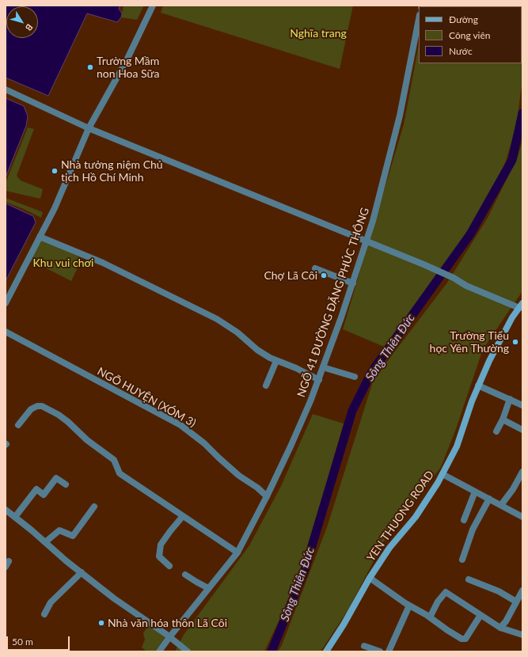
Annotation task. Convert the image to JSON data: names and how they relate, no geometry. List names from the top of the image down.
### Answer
{
  "streets": {
    "main road": ["YEN THUONG ROAD"],
    "street": ["NGÕ 41 ĐƯỜNG ĐẶNG PHÚC THÔNG", "NGÕ HUYỆN (XÓM 3)"]
  },
  "crossings": [
    ["NGÕ 41 ĐƯỜNG ĐẶNG PHÚC THÔNG", "NGÕ HUYỆN (XÓM 3)"]
  ],
  "water": ["Sông Thiên Đức"],
  "parks": ["Nghĩa trang", "Khu vui chơi"],
  "places": [
    "Trường Mầm non Hoa Sữa",
    "Nhà tưởng niệm Chủ tịch Hồ Chí Minh",
    "Chợ Lã Côi",
    "Trường Tiểu học Yên Thường",
    "Nhà văn hóa thôn Lã Côi"
  ],
  "legend": ["Đường", "Công viên", "Nước"],
  "scale_bar": "50 m",
  "north": "bottom right"
}
